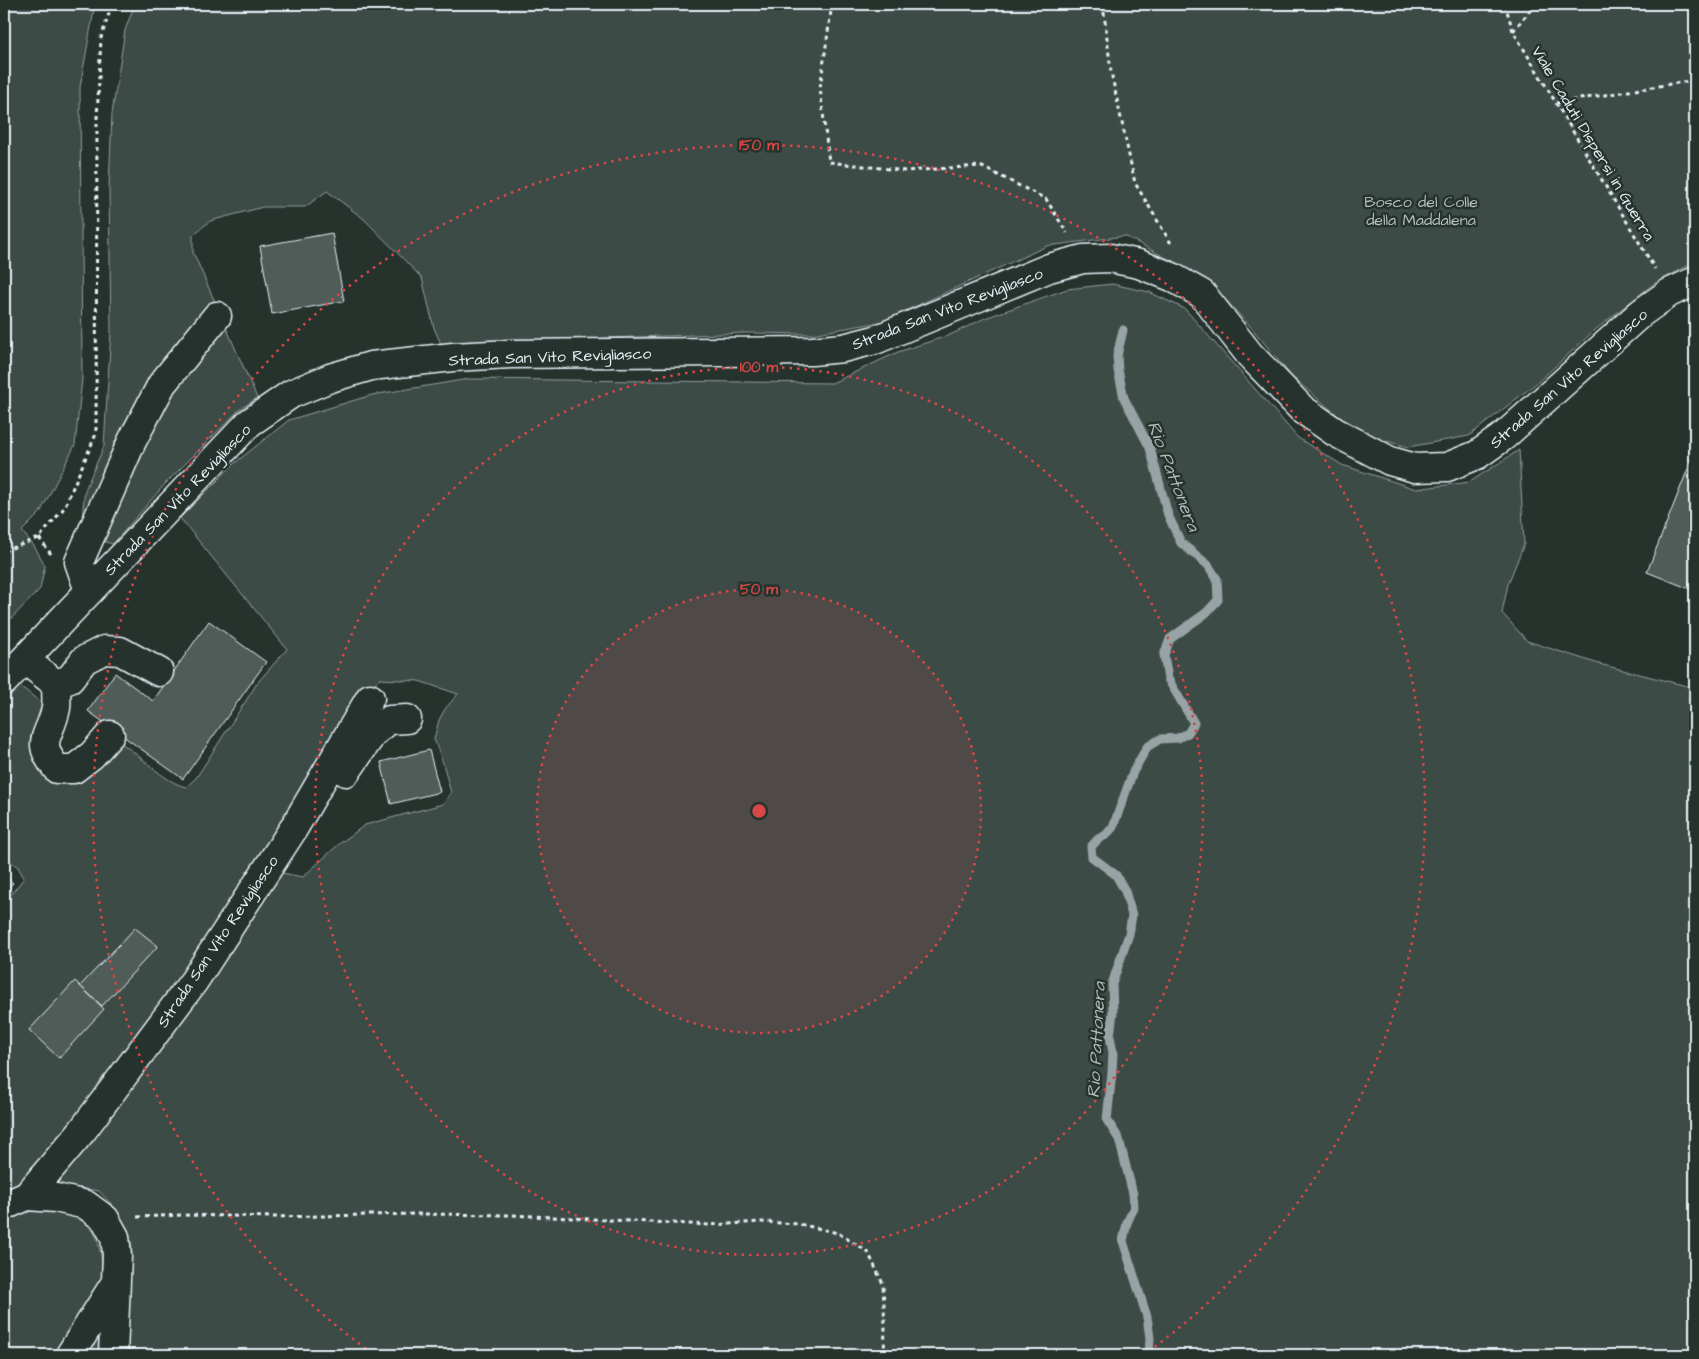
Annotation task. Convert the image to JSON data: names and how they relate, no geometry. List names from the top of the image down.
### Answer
{
  "streets": {
    "street": ["Strada San Vito Revigliasco"],
    "path": ["Viale Caduti Dispersi in Guerra"]
  },
  "crossings": [
    ["Viale Caduti Dispersi in Guerra", "Strada San Vito Revigliasco"]
  ],
  "water": ["Rio Pattonera"],
  "parks": ["Bosco del Colle della Maddalena"],
  "rings": ["150 m", "100 m", "50 m"]
}
